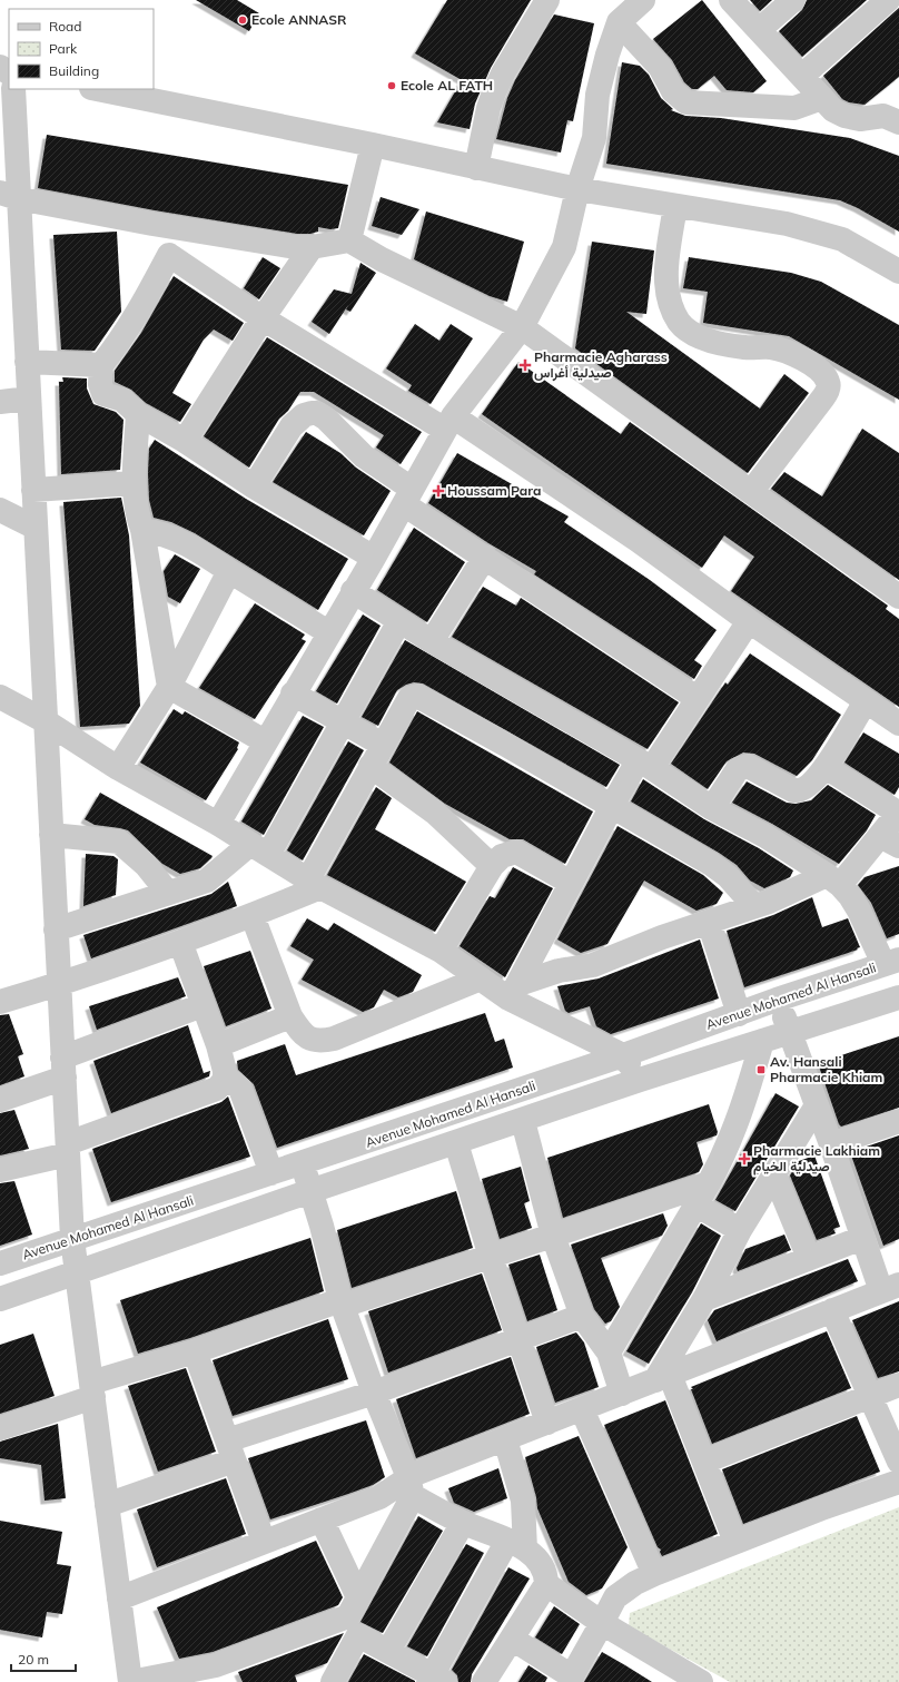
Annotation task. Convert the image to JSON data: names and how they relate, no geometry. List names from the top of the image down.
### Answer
{
  "streets": {
    "street": ["Avenue Mohamed Al Hansali"]
  },
  "places": {
    "other": ["Ecole ANNASR", "Ecole AL FATH"],
    "health": ["Pharmacie Agharass صيدلية أغراس", "Houssam Para", "Pharmacie Lakhiam صيدلية الخيام"],
    "transit": ["Av. Hansali Pharmacie Khiam"]
  },
  "legend": ["Road", "Park", "Building"],
  "scale_bar": "20 m"
}
